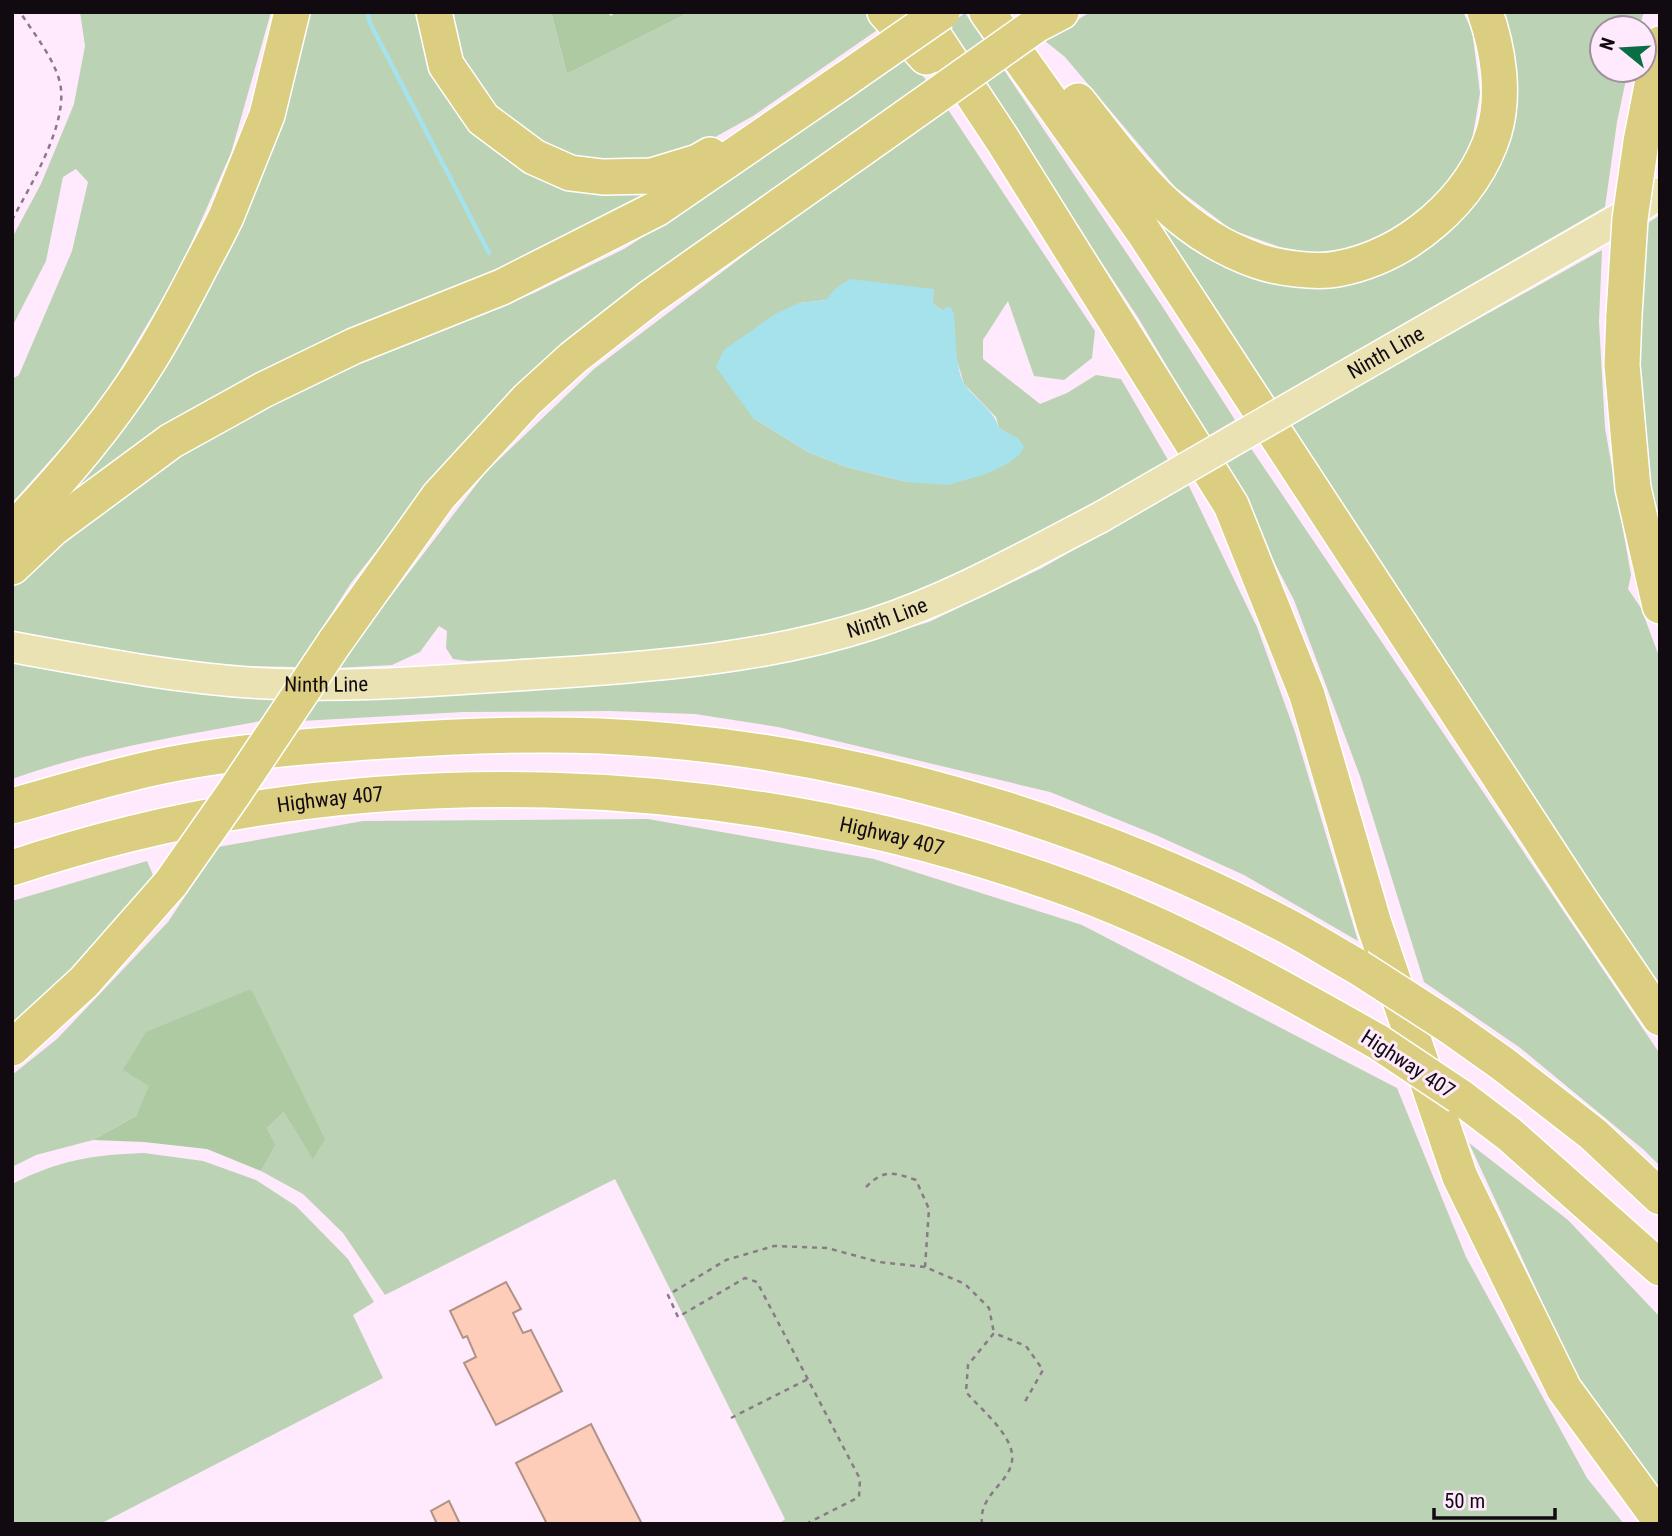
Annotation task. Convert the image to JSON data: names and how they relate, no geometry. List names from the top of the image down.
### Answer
{
  "streets": {
    "highway": ["Highway 407"],
    "main road": ["Ninth Line"]
  },
  "scale_bar": "50 m",
  "north": "left"
}
